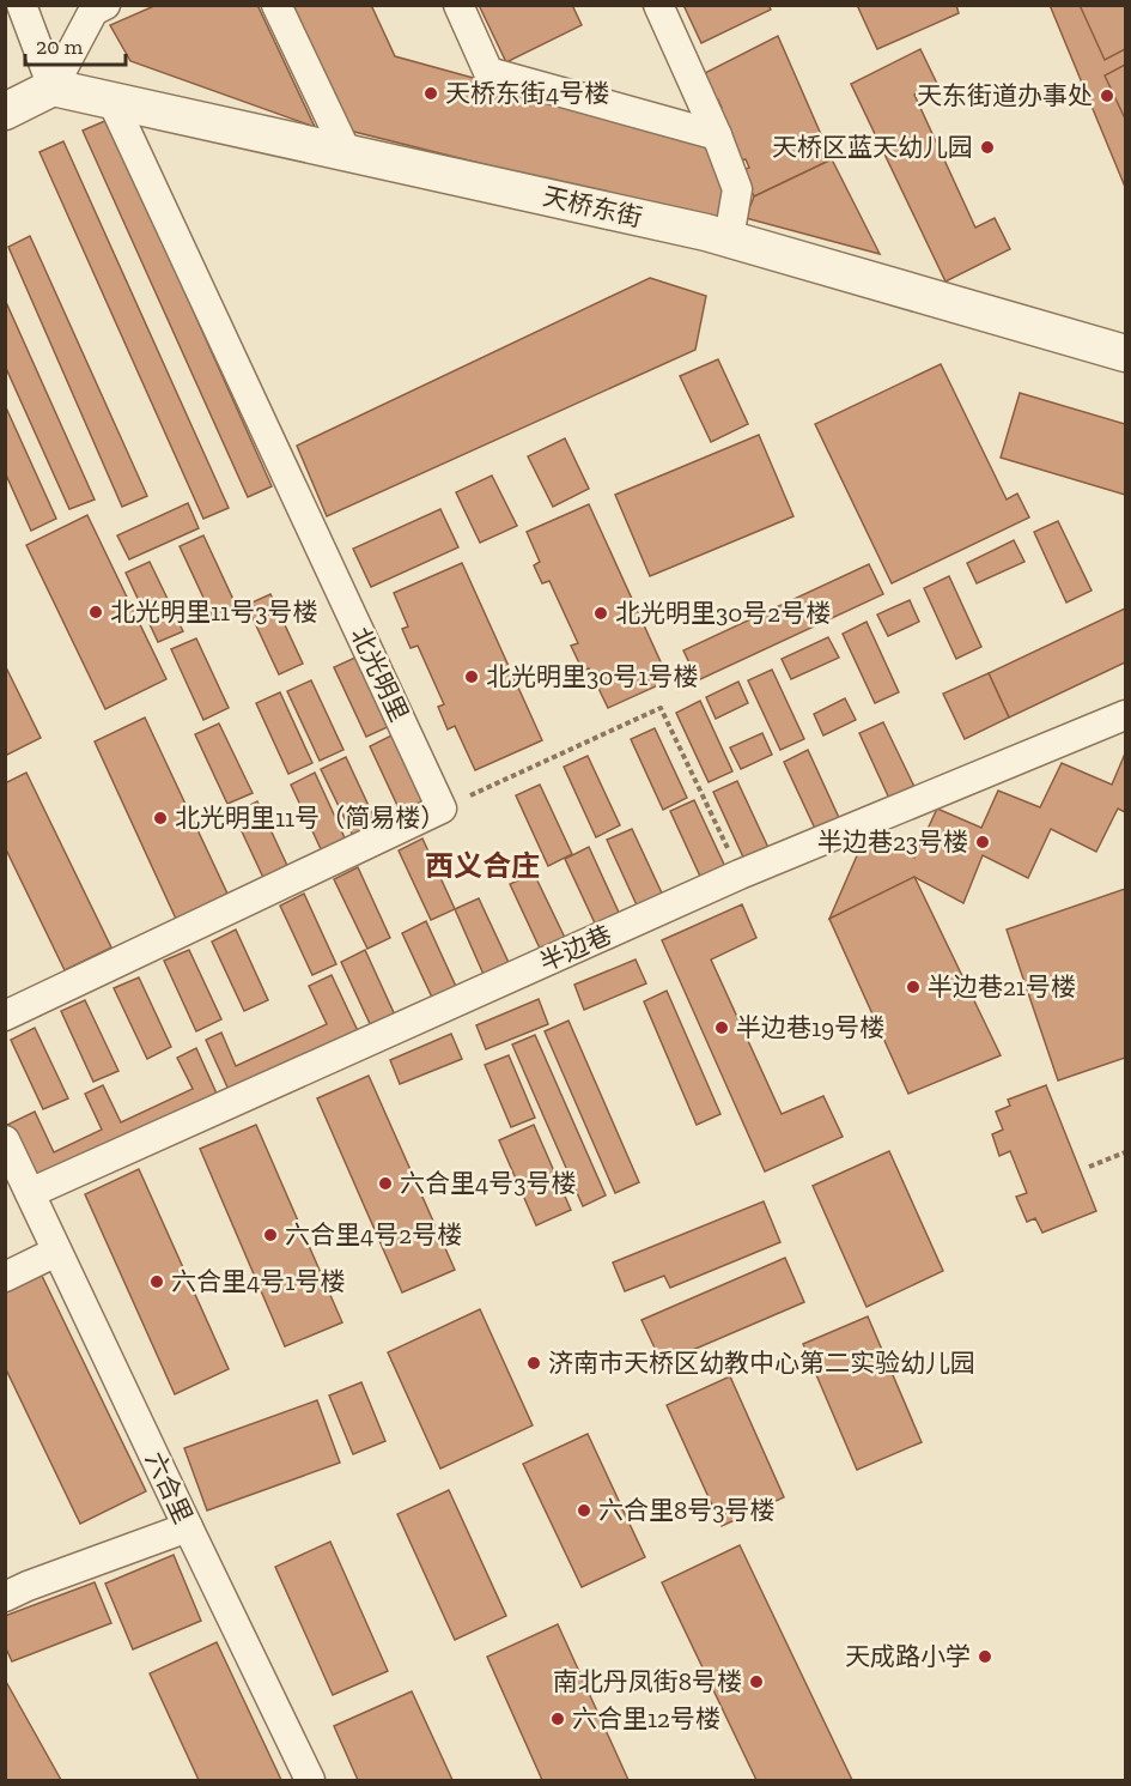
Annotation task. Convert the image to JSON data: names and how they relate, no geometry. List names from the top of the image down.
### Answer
{
  "streets": {
    "street": [
      "天桥东街",
      "北光明里",
      "半边巷",
      "六合里"
    ]
  },
  "crossings": [
    ["天桥东街", "北光明里"],
    ["半边巷", "六合里"]
  ],
  "districts": ["西义合庄"],
  "places": [
    "天桥东街4号楼",
    "天东街道办事处",
    "天桥区蓝天幼儿园",
    "北光明里11号3号楼",
    "北光明里30号2号楼",
    "北光明里30号1号楼",
    "北光明里11号（简易楼）",
    "半边巷23号楼",
    "半边巷21号楼",
    "半边巷19号楼",
    "六合里4号3号楼",
    "六合里4号2号楼",
    "六合里4号1号楼",
    "济南市天桥区幼教中心第二实验幼儿园",
    "六合里8号3号楼",
    "天成路小学",
    "南北丹凤街8号楼",
    "六合里12号楼"
  ],
  "scale_bar": "20 m"
}
